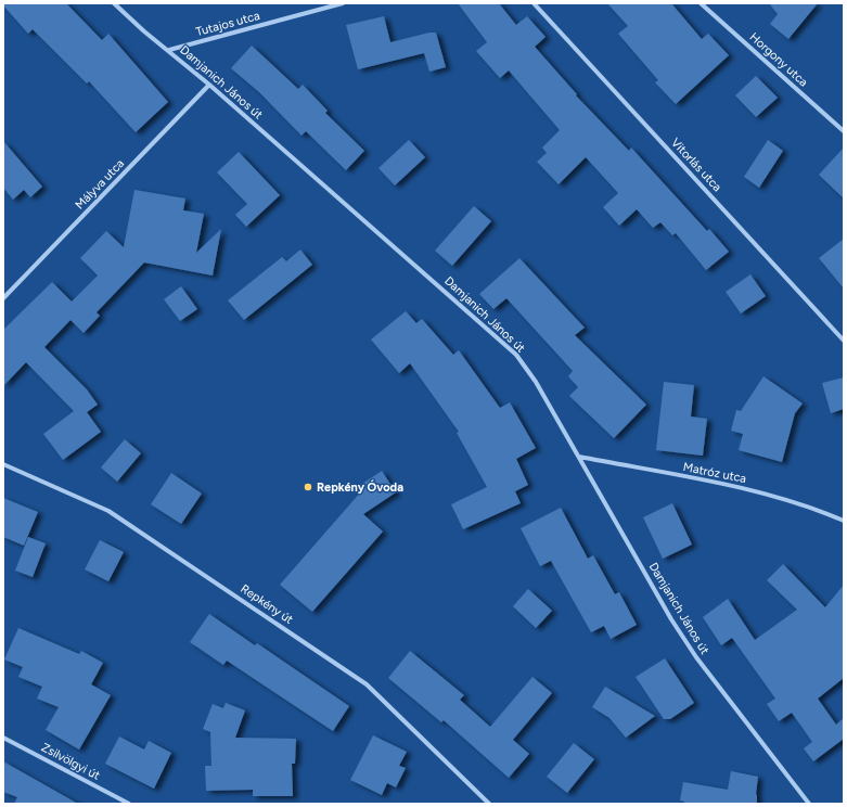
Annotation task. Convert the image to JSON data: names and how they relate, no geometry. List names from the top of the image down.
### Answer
{
  "streets": {
    "street": [
      "Tutajos utca",
      "Horgony utca",
      "Damjanich János út",
      "Vitorlás utca",
      "Mályva utca",
      "Matróz utca",
      "Repkény út",
      "Zsilvölgyi út"
    ]
  },
  "crossings": [
    ["Tutajos utca", "Damjanich János út"],
    ["Damjanich János út", "Mályva utca"],
    ["Damjanich János út", "Matróz utca"]
  ],
  "places": ["Repkény Óvoda"]
}
